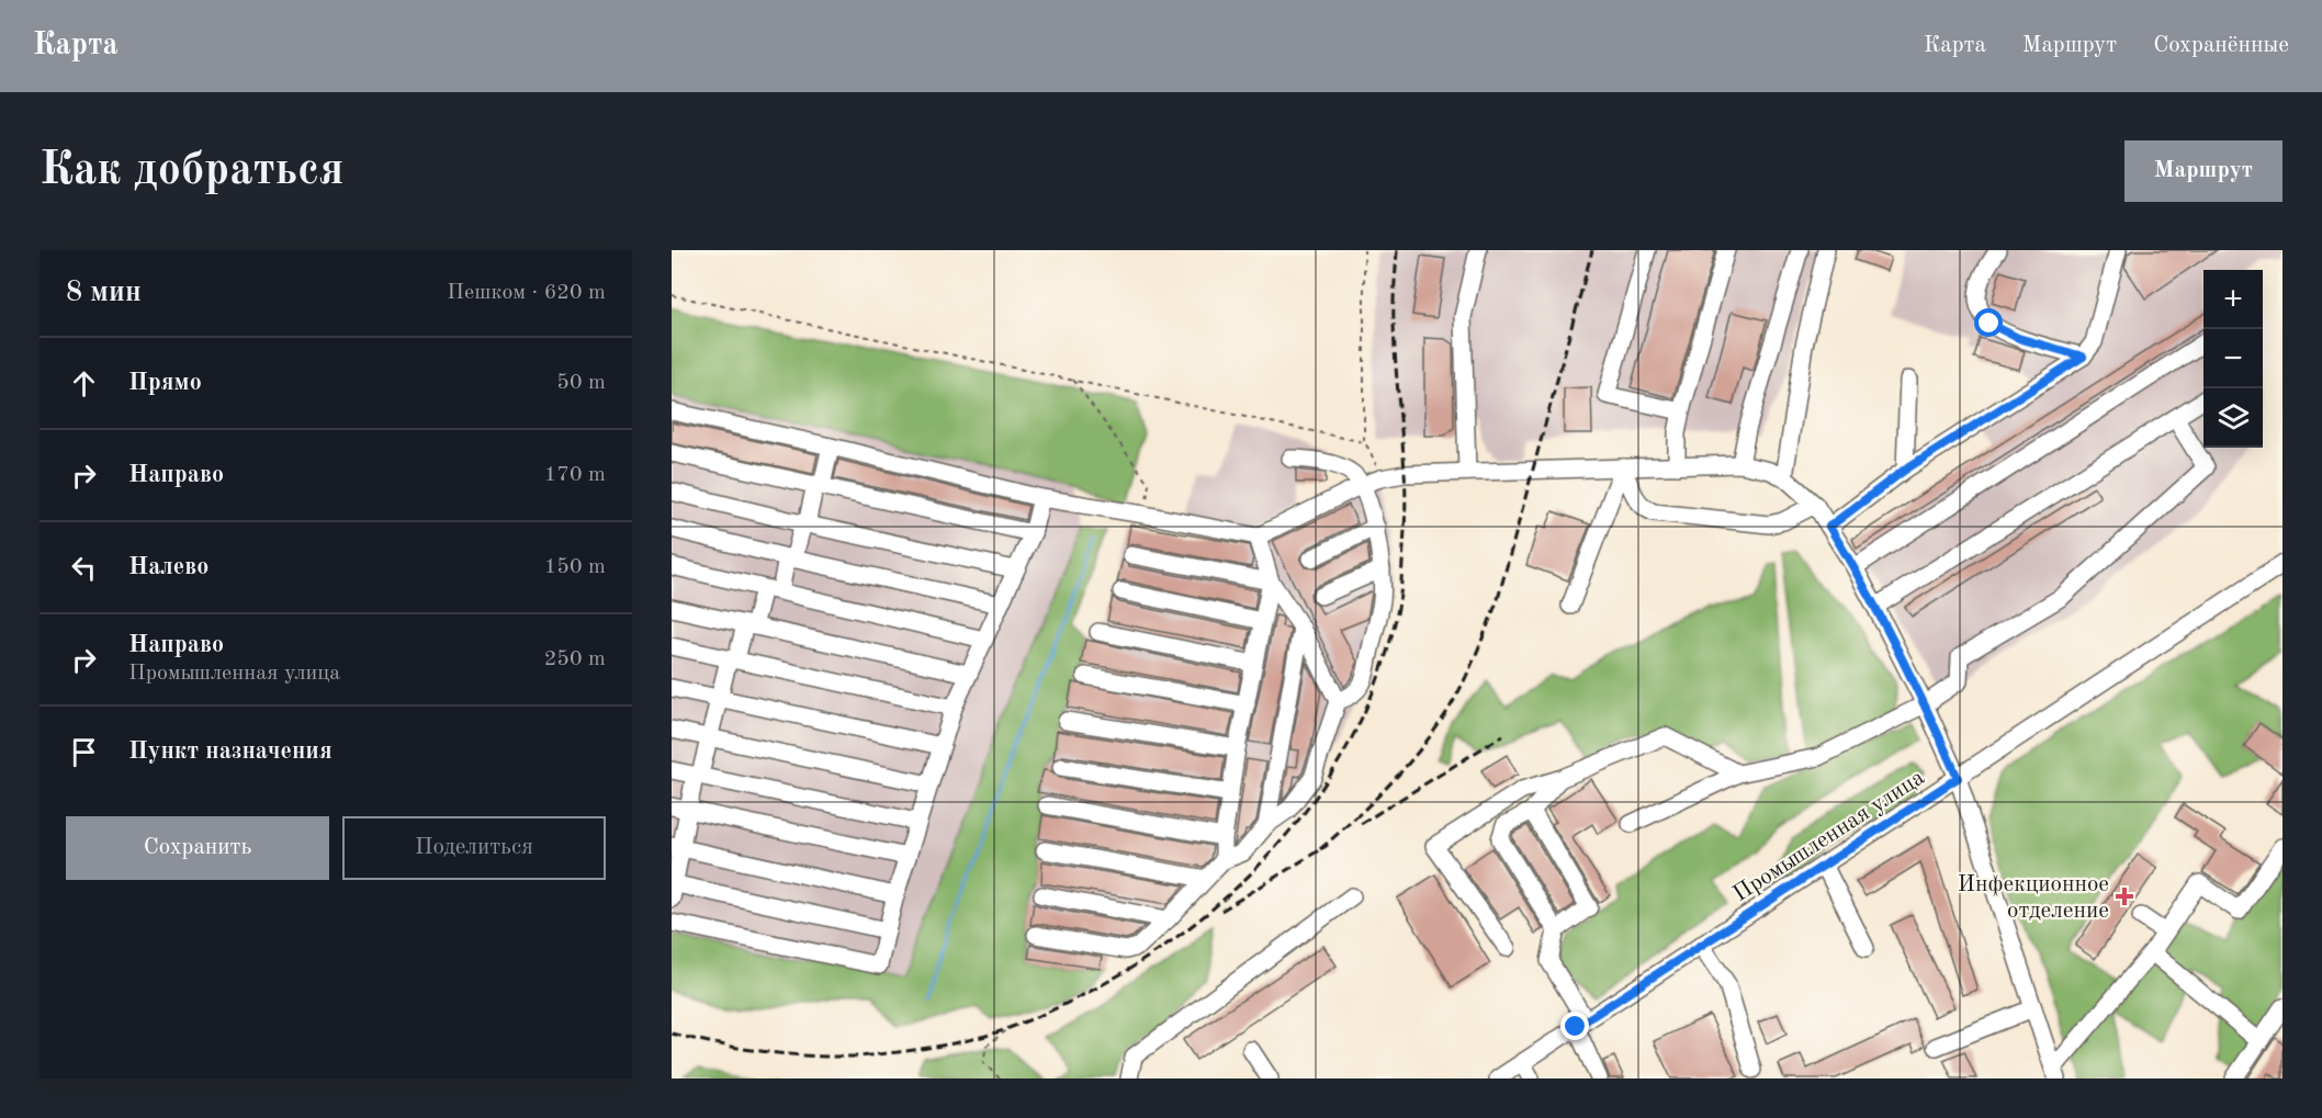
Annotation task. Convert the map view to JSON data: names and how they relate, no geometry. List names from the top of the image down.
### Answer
{
  "streets": {
    "street": ["Промышленная улица"]
  },
  "places": {
    "health": ["Инфекционное отделение"]
  },
  "page": {
    "header": "Карта",
    "nav": ["Карта", "Маршрут", "Сохранённые"],
    "buttons": [
      "Маршрут",
      ["Сохранить", "Поделиться"]
    ],
    "title": "Как добраться",
    "heading": ["8 мин", "Пешком · 620 m"],
    "map_buttons": ["+", "−"],
    "list": [
      ["Прямо", "50 m"],
      ["Направо", "170 m"],
      ["Налево", "150 m"],
      ["Направо", "Промышленная улица", "250 m"],
      "Пункт назначения"
    ]
  }
}
